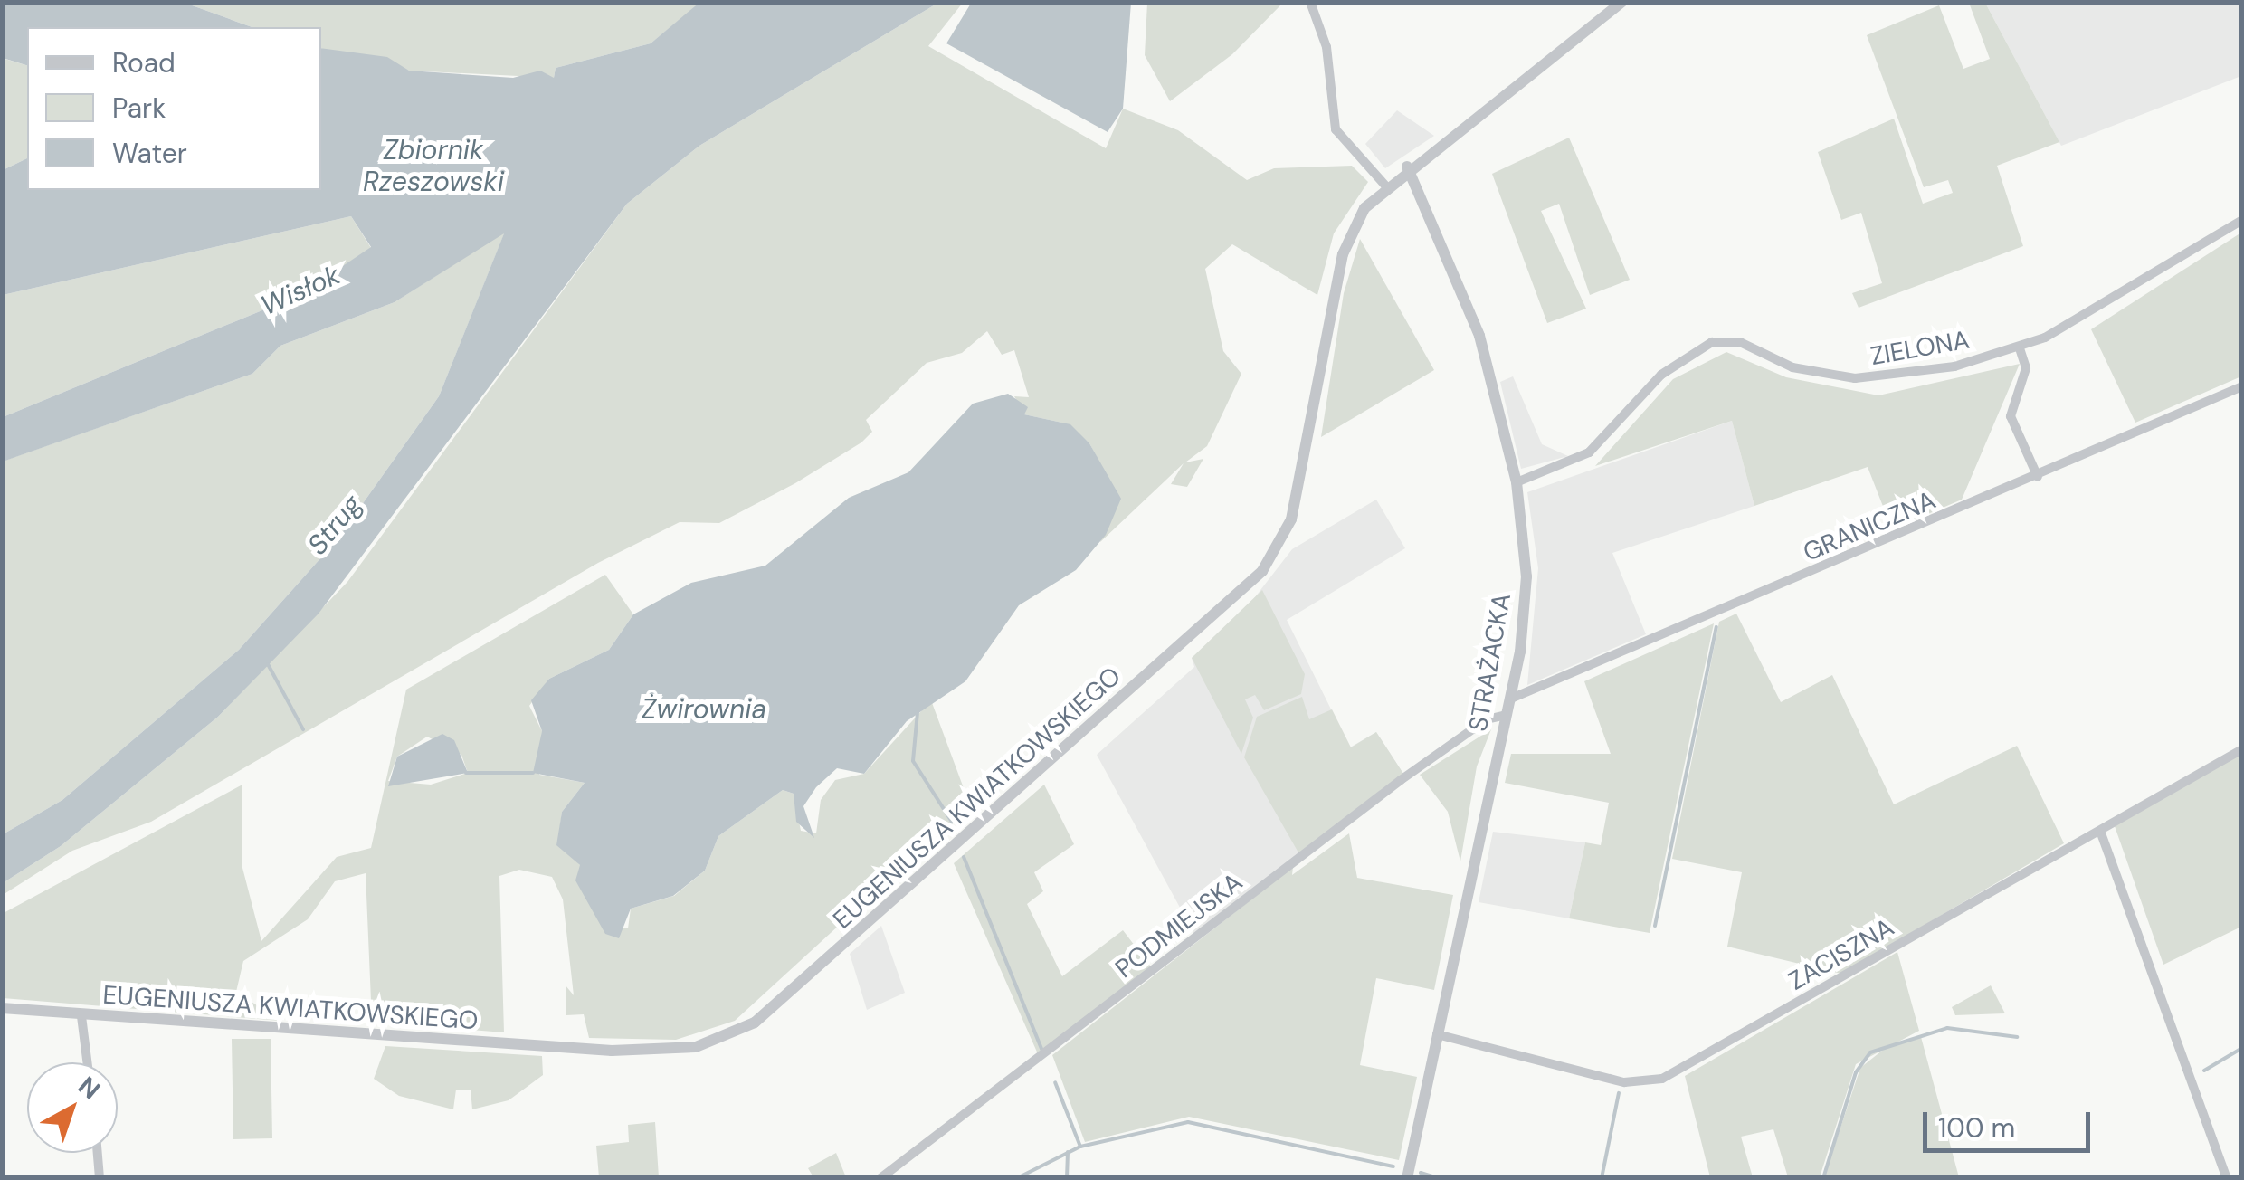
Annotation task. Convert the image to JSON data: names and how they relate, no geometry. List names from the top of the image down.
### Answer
{
  "streets": {
    "street": [
      "ZIELONA",
      "GRANICZNA",
      "STRAŻACKA",
      "EUGENIUSZA KWIATKOWSKIEGO",
      "PODMIEJSKA",
      "ZACISZNA"
    ]
  },
  "crossings": [
    ["ZIELONA", "STRAŻACKA"],
    ["GRANICZNA", "STRAŻACKA"],
    ["STRAŻACKA", "EUGENIUSZA KWIATKOWSKIEGO"],
    ["STRAŻACKA", "PODMIEJSKA"],
    ["STRAŻACKA", "ZACISZNA"]
  ],
  "water": [
    "Zbiornik Rzeszowski",
    "Wisłok",
    "Strug",
    "Żwirownia"
  ],
  "legend": ["Road", "Park", "Water"],
  "scale_bar": "100 m",
  "north": "top right"
}
